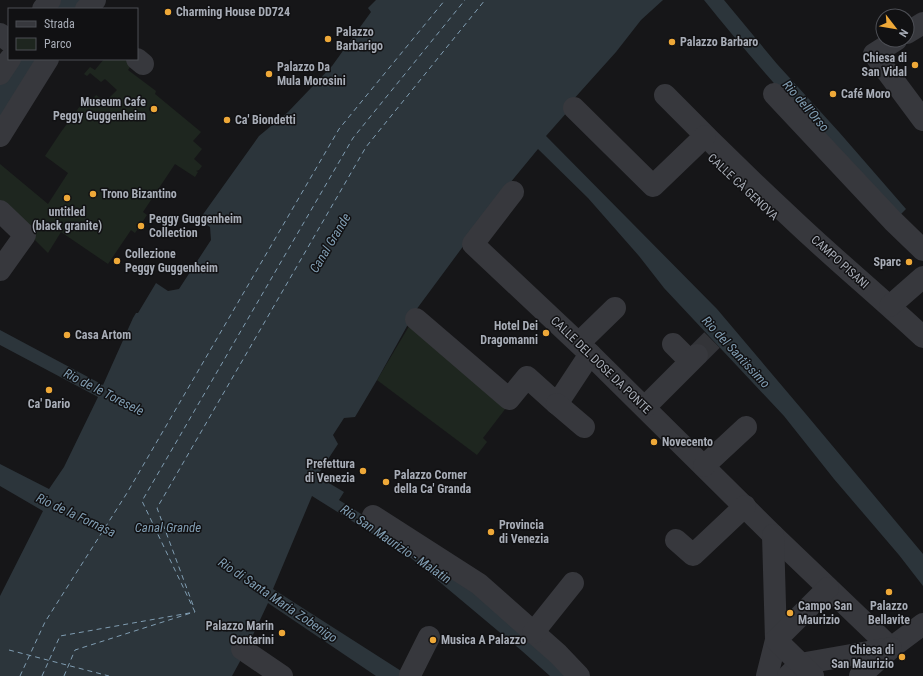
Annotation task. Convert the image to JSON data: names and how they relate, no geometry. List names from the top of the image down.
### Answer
{
  "streets": {
    "street": ["CAMPO PISANI", "CALLE DEL DOSE DA PONTE"]
  },
  "water": [
    "Rio dell'Orso",
    "Canal Grande",
    "Rio del Santissimo",
    "Rio de le Toresele",
    "Rio de la Fornasa",
    "Rio San Maurizio - Malatin",
    "Rio di Santa Maria Zobenigo"
  ],
  "places": [
    "Charming House DD724",
    "Palazzo Barbarigo",
    "Palazzo Barbaro",
    "Chiesa di San Vidal",
    "Palazzo Da Mula Morosini",
    "Café Moro",
    "Museum Cafe Peggy Guggenheim",
    "Ca' Biondetti",
    "Trono Bizantino",
    "untitled (black granite)",
    "Peggy Guggenheim Collection",
    "Collezione Peggy Guggenheim",
    "Sparc",
    "Hotel Dei Dragomanni",
    "Casa Artom",
    "Ca' Dario",
    "Novecento",
    "Prefettura di Venezia",
    "Palazzo Corner della Ca' Granda",
    "Provincia di Venezia",
    "Palazzo Bellavite",
    "Campo San Maurizio",
    "Palazzo Marin Contarini",
    "Musica A Palazzo",
    "Chiesa di San Maurizio"
  ],
  "legend": ["Strada", "Parco"],
  "north": "bottom right"
}
